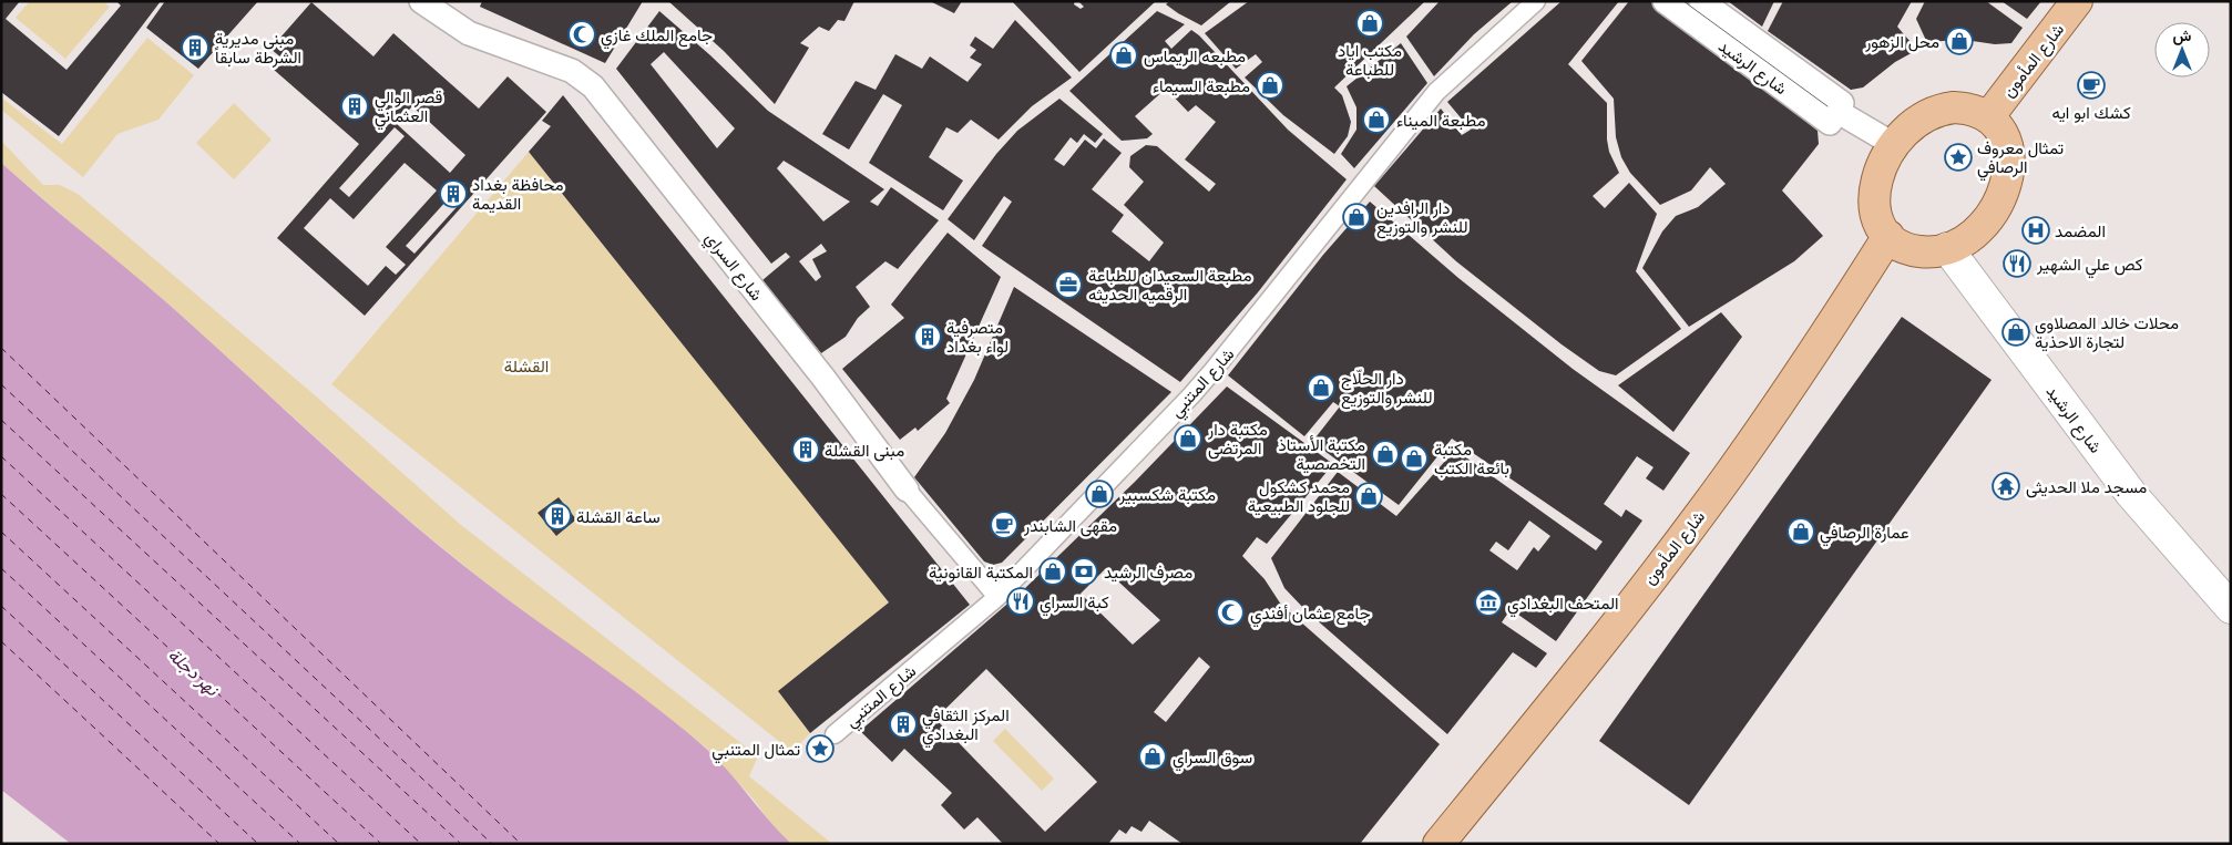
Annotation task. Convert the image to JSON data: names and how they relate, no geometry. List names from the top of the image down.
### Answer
{
  "streets": {
    "main road": ["شارع المأمون", "شارع الرشيد"],
    "street": ["شارع السراي", "شارع المتنبي"]
  },
  "crossings": [
    ["شارع المأمون", "شارع الرشيد"],
    ["شارع السراي", "شارع المتنبي"]
  ],
  "water": ["نهر دجلة"],
  "parks": ["القشلة"],
  "places": {
    "shop": [
      "مكتب اياد للطباعة",
      "محل الزهور",
      "مطبعه الريماس",
      "مطبعة السيماء",
      "مطبعة الميناء",
      "دار الرافدين للنشر والتوزيع",
      "محلات خالد المصلاوي لتجارة الاحذية",
      "دار الحلّاج للنشر والتوزيع",
      "مكتبة دار المرتضى",
      "مكتبة الأستاذ التخصصية",
      "مكتبة بائعة الكتب",
      "مكتبة شكسبير",
      "محمد كشكول للجلود الطبيعية",
      "عمارة الرصافي",
      "المكتبة القانونية",
      "سوق السراي"
    ],
    "mosque": ["جامع الملك غازي", "جامع عثمان أفندي"],
    "building": [
      "مبنى مديرية الشرطة سابقاً",
      "قصر الوالي العثماني",
      "محافظة بغداد القديمة",
      "متصرفية لواء بغداد",
      "مبنى القشلة",
      "ساعة القشلة",
      "المركز الثقافي البغدادي"
    ],
    "cafe": ["كشك ابو ايه", "مقهى الشابندر"],
    "place": ["تمثال معروف الرصافي", "تمثال المتنبي"],
    "hospital": ["المضمد"],
    "restaurant": ["كص علي الشهير", "كبة السراي"],
    "office": ["مطبعة السعيدان للطباعة الرقميه الحديثه"],
    "temple": ["مسجد ملا الحديثى"],
    "bank": ["مصرف الرشيد"],
    "museum": ["المتحف البغدادي"]
  },
  "north": "top"
}
